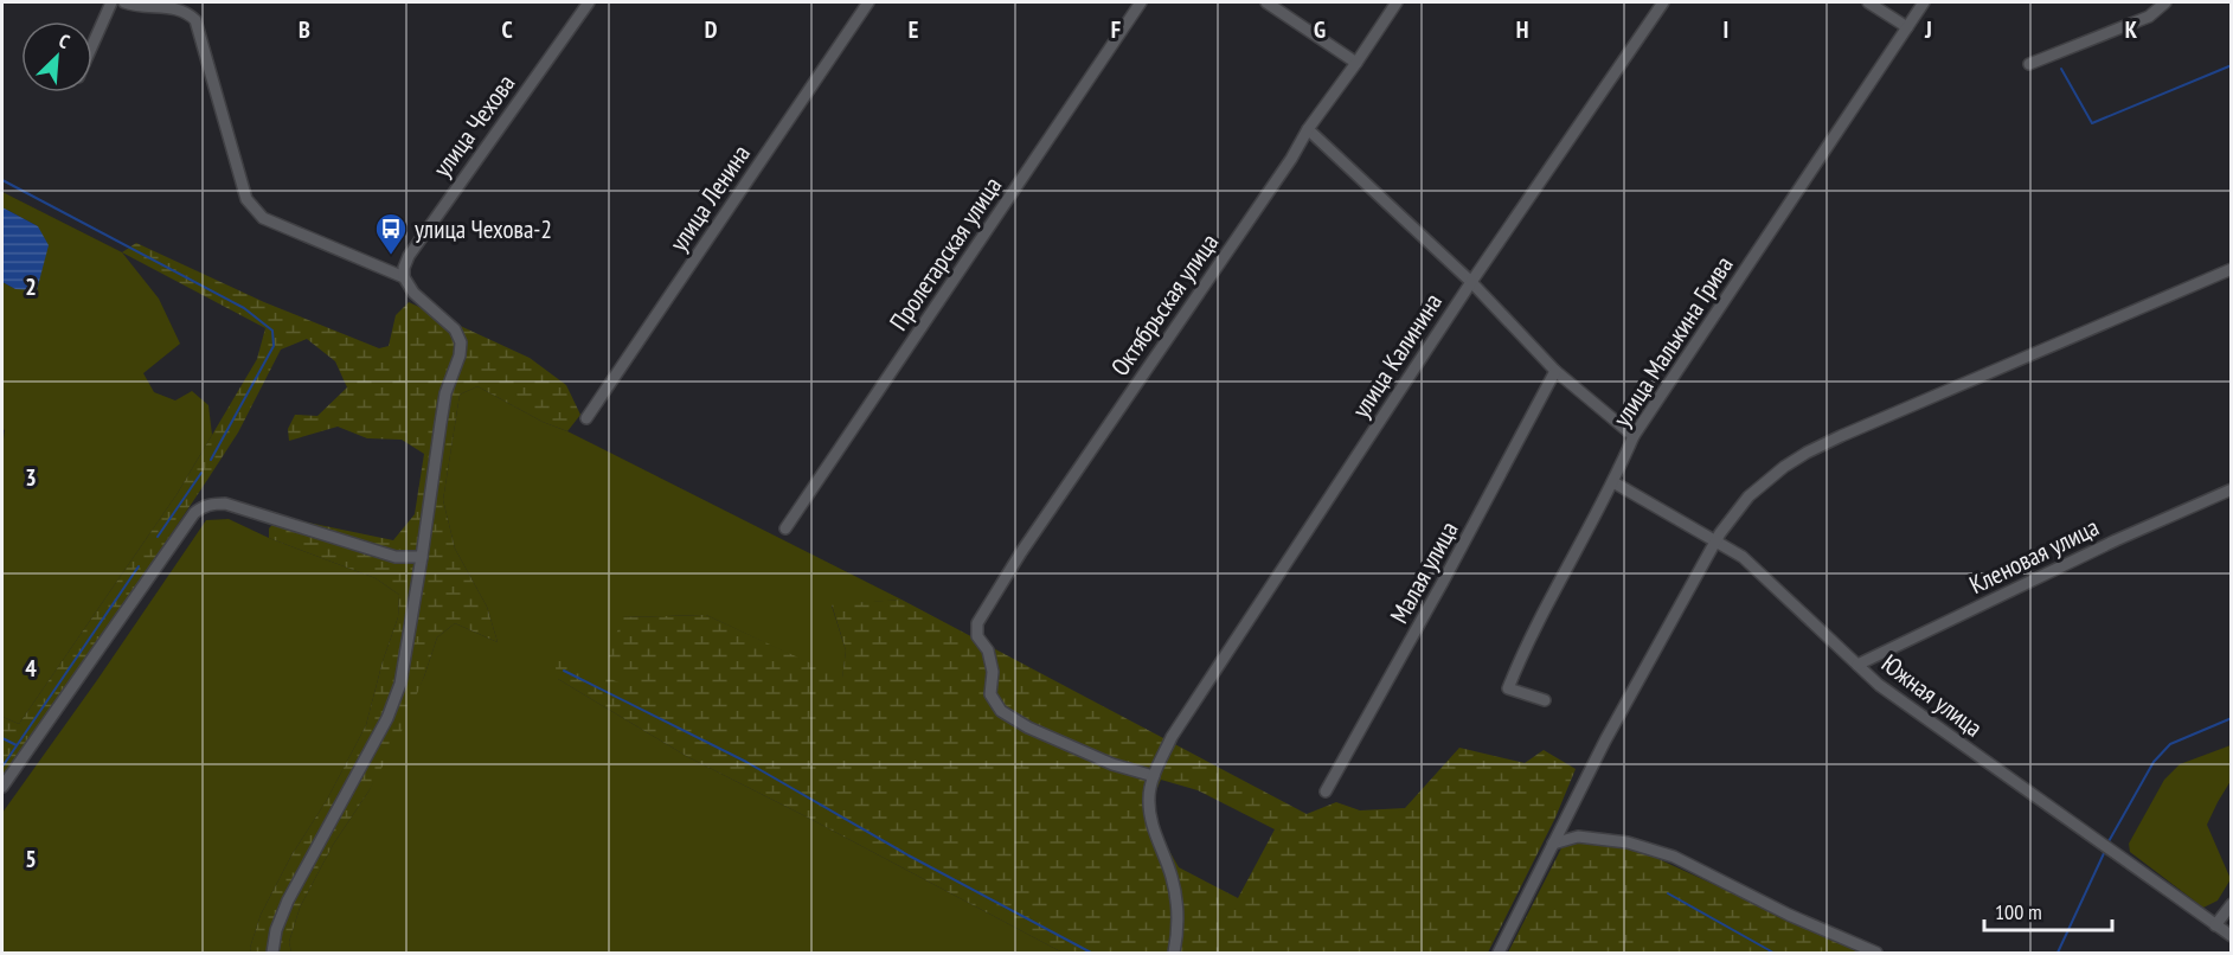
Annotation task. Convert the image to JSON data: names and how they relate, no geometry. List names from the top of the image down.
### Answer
{
  "streets": {
    "street": [
      "улица Чехова",
      "улица Ленина",
      "Пролетарская улица",
      "Октябрьская улица",
      "улица Малькина Грива",
      "улица Калинина",
      "Кленовая улица",
      "Малая улица",
      "Южная улица"
    ]
  },
  "crossings": [
    ["Октябрьская улица", "улица Калинина"],
    ["улица Малькина Грива", "Южная улица"],
    ["Кленовая улица", "Южная улица"]
  ],
  "places": {
    "bus stop": ["улица Чехова-2"]
  },
  "scale_bar": "100 m",
  "north": "top right",
  "grid": {
    "columns": [
      "B",
      "C",
      "D",
      "E",
      "F",
      "G",
      "H",
      "I",
      "J",
      "K"
    ],
    "rows": [
      "2",
      "3",
      "4",
      "5"
    ]
  }
}
